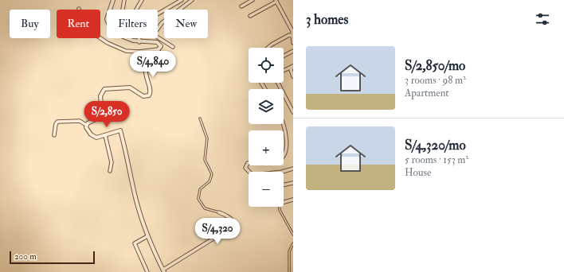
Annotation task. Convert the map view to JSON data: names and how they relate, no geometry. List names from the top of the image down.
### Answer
{
  "scale_bar": "200 m",
  "page": {
    "heading": "3 homes",
    "chip": [
      "Buy",
      "Rent",
      "Filters",
      "New"
    ],
    "list": [
      {
        "name": "S/2,850/mo",
        "note": "3 rooms · 98 m² · Apartment"
      },
      {
        "name": "S/4,320/mo",
        "note": "5 rooms · 153 m² · House"
      }
    ],
    "map_buttons": ["+", "−"],
    "price": ["S/4,840", "S/2,850", "S/4,320"],
    "scale": "200 m"
  }
}
